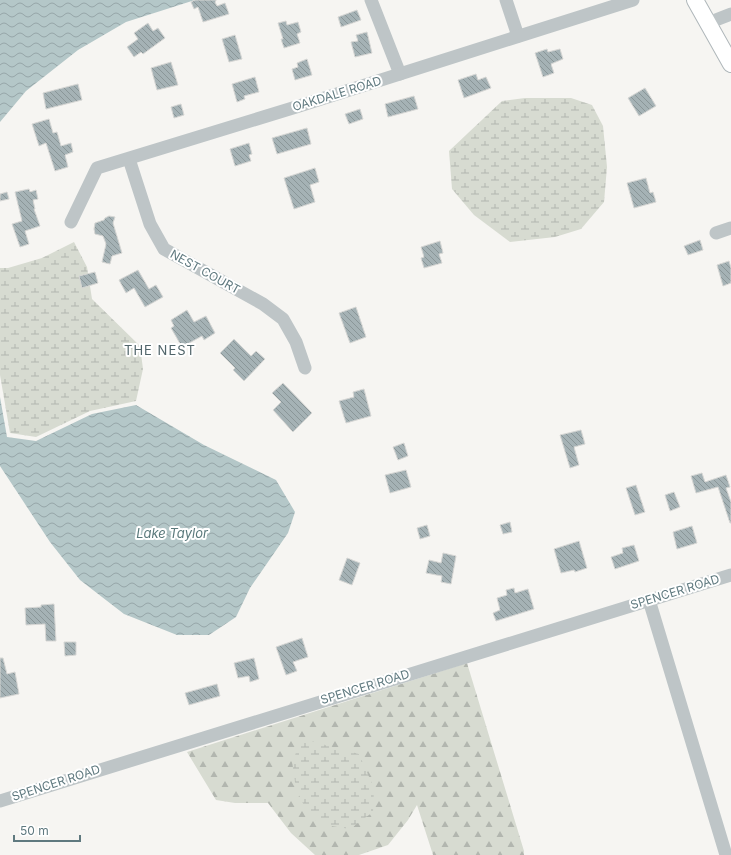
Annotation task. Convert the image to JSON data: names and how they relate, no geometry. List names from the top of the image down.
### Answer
{
  "streets": {
    "street": ["OAKDALE ROAD", "NEST COURT", "SPENCER ROAD"]
  },
  "crossings": [
    ["OAKDALE ROAD", "NEST COURT"]
  ],
  "districts": ["THE NEST"],
  "water": ["Lake Taylor"],
  "scale_bar": "50 m"
}
